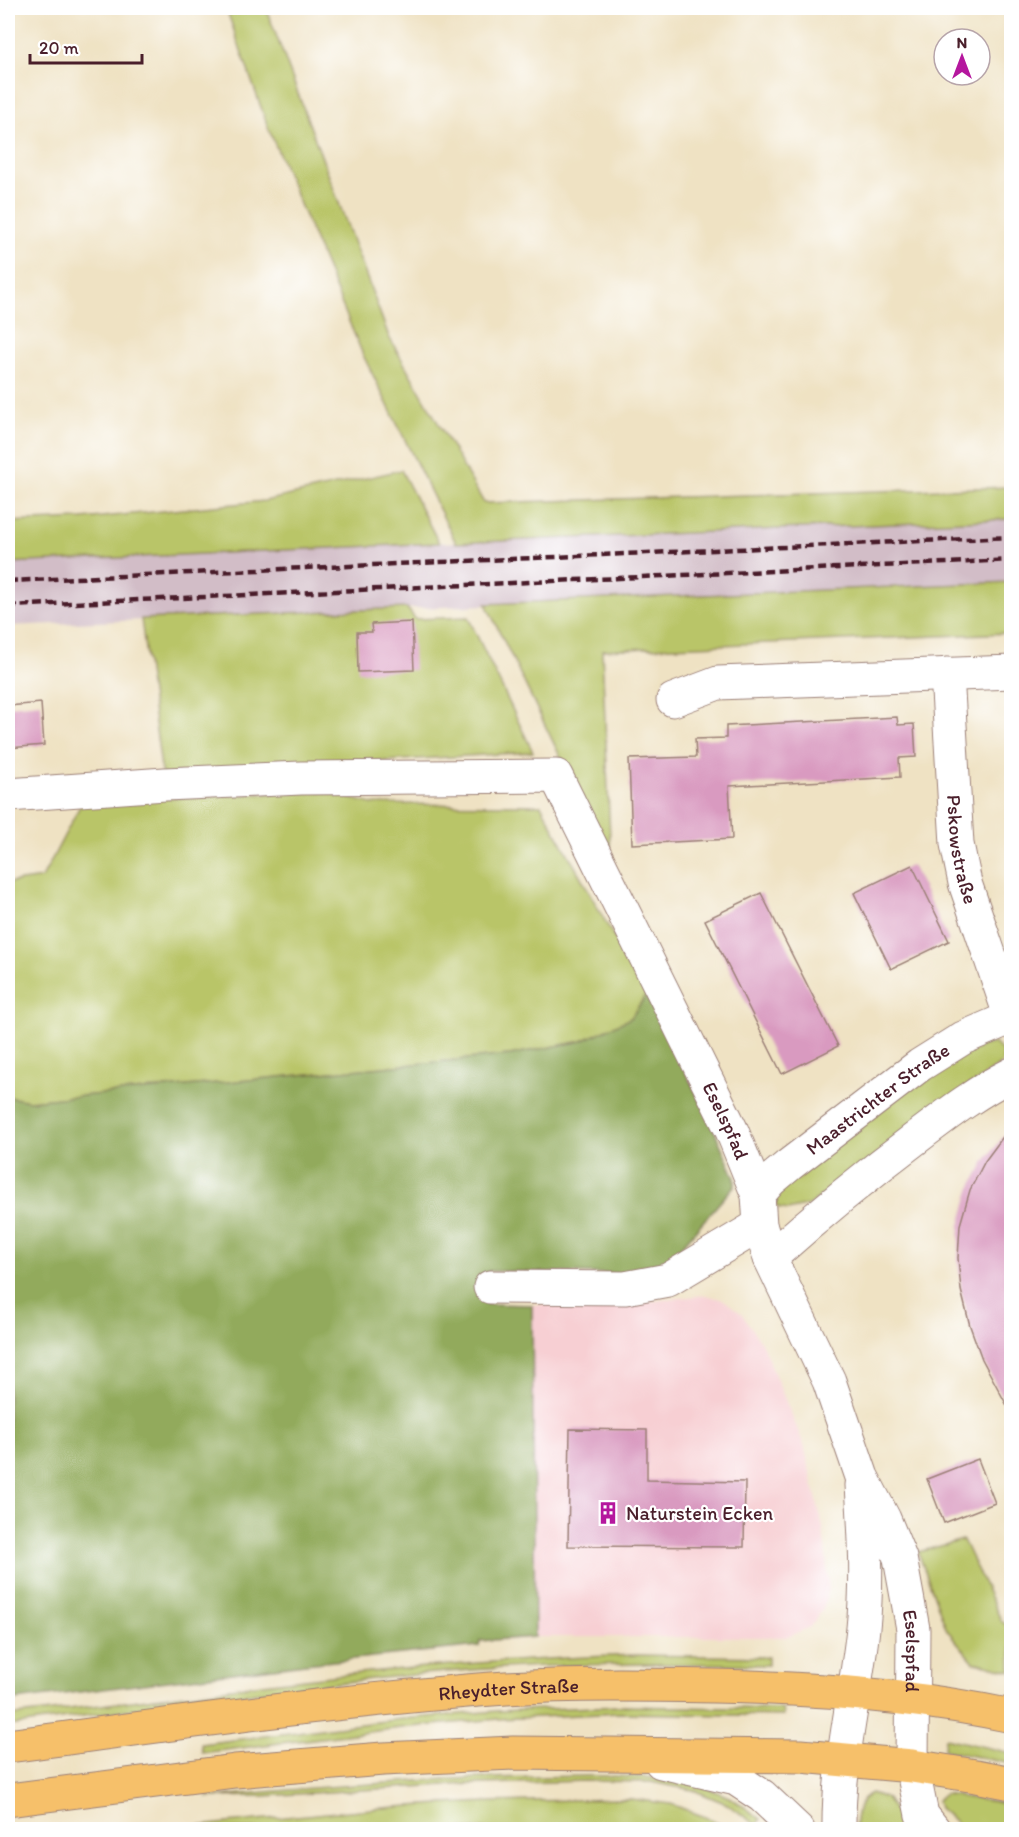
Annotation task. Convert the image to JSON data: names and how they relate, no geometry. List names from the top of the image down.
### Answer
{
  "streets": {
    "main road": ["Rheydter Straße"],
    "street": ["Pskowstraße", "Maastrichter Straße", "Eselspfad"]
  },
  "crossings": [
    ["Pskowstraße", "Maastrichter Straße"],
    ["Maastrichter Straße", "Eselspfad"],
    ["Eselspfad", "Rheydter Straße"]
  ],
  "places": {
    "building": ["Naturstein Ecken"]
  },
  "scale_bar": "20 m",
  "north": "top"
}
